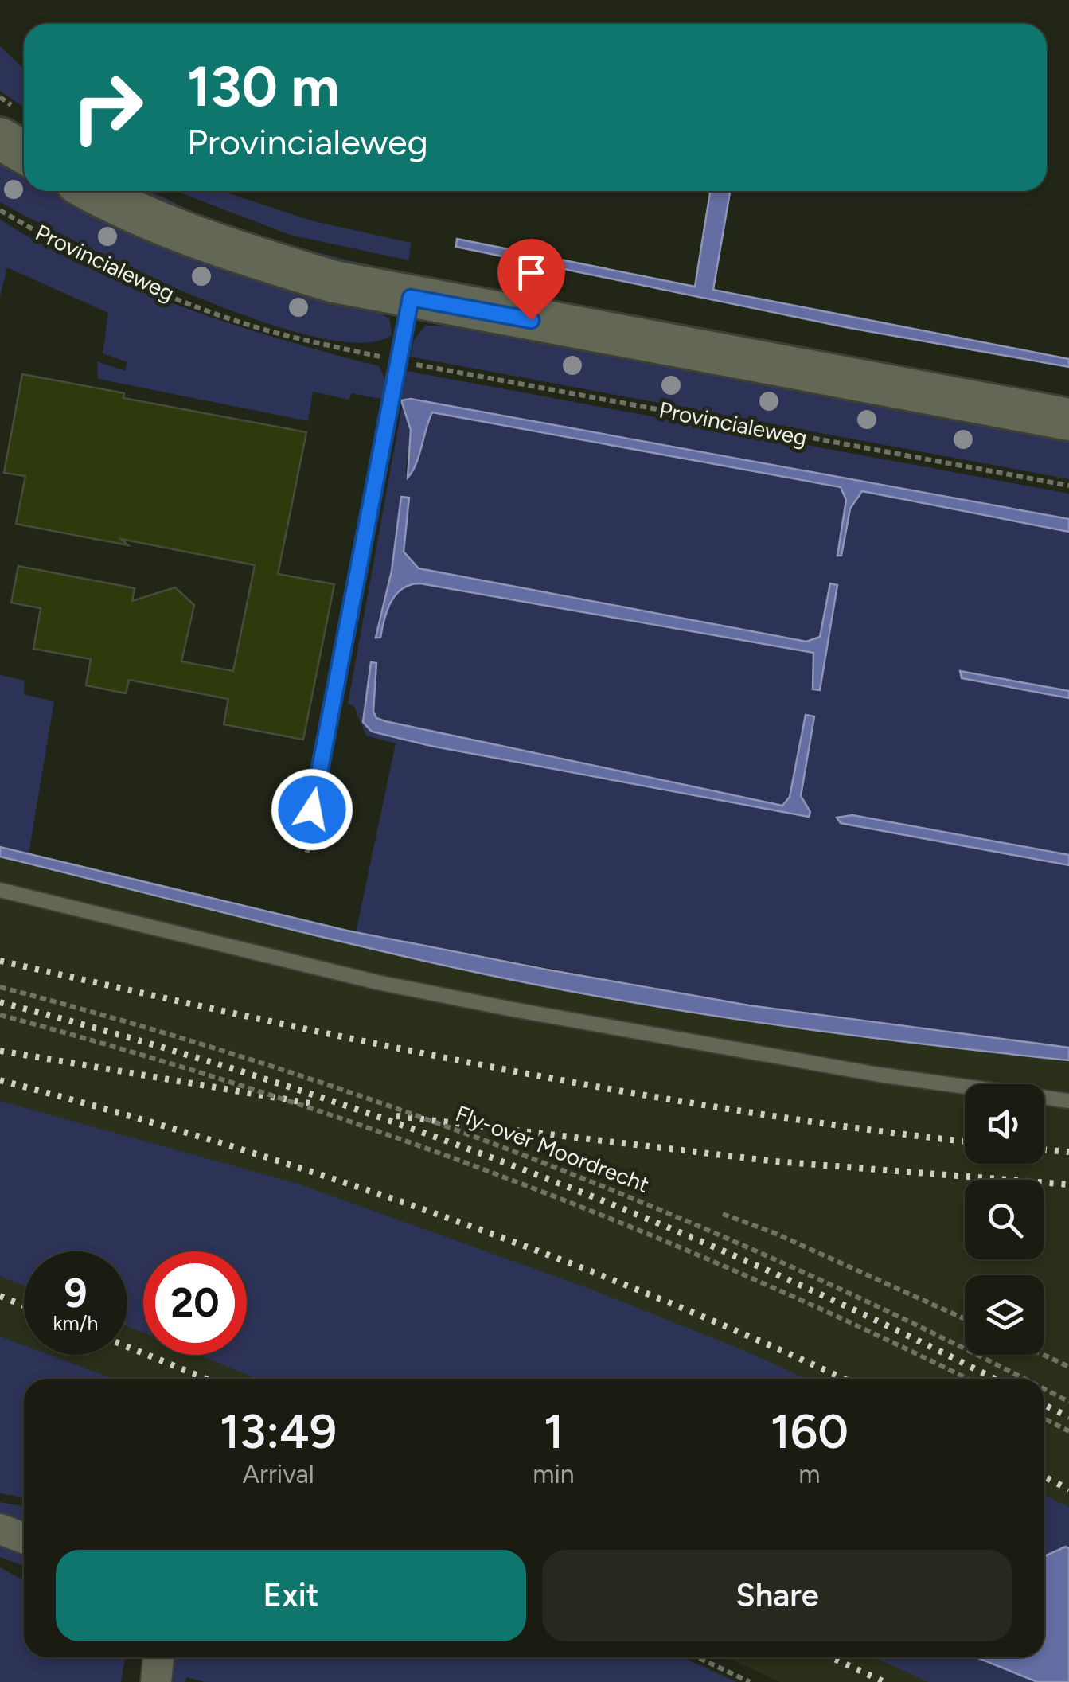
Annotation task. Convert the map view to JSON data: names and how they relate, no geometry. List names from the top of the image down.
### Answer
{
  "streets": {
    "path": ["Provincialeweg", "Fly-over Moordrecht"]
  },
  "page": {
    "turn": ["130 m", "Provincialeweg"],
    "speed": "9 km/h",
    "limit": "20",
    "eta": [
      "13:49",
      "Arrival",
      "1",
      "min",
      "160",
      "m"
    ],
    "buttons": ["Exit", "Share"]
  }
}
